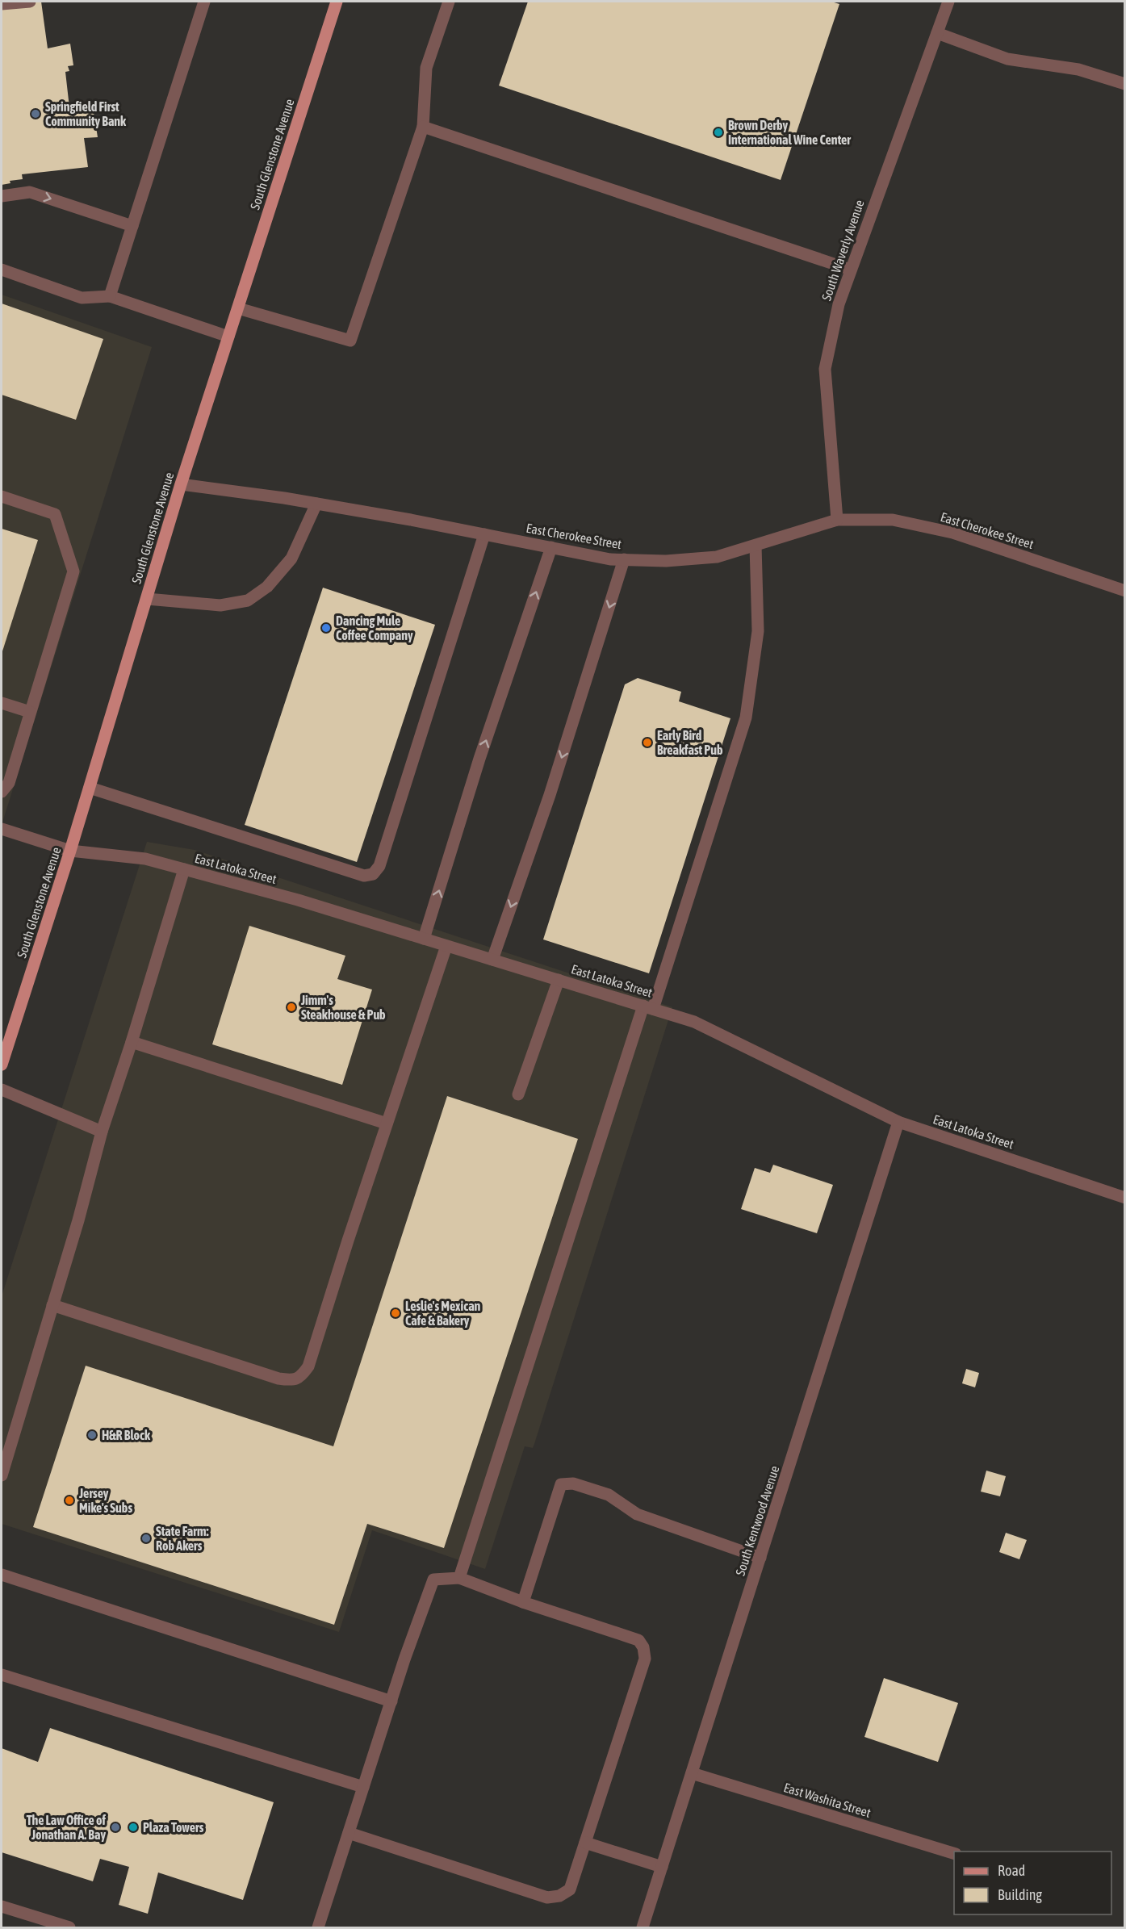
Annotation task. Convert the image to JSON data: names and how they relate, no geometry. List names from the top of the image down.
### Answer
{
  "streets": {
    "main road": ["South Glenstone Avenue"],
    "street": [
      "South Waverly Avenue",
      "East Cherokee Street",
      "East Latoka Street",
      "South Kentwood Avenue",
      "East Washita Street"
    ]
  },
  "crossings": [
    ["South Glenstone Avenue", "East Cherokee Street"],
    ["South Glenstone Avenue", "East Latoka Street"],
    ["South Waverly Avenue", "East Cherokee Street"],
    ["East Latoka Street", "South Kentwood Avenue"],
    ["South Kentwood Avenue", "East Washita Street"]
  ],
  "places": [
    "Springfield First Community Bank",
    "Brown Derby International Wine Center",
    "Dancing Mule Coffee Company",
    "Early Bird Breakfast Pub",
    "Jimm's Steakhouse & Pub",
    "Leslie's Mexican Cafe & Bakery",
    "H&R Block",
    "Jersey Mike's Subs",
    "State Farm: Rob Akers",
    "The Law Office of Jonathan A. Bay",
    "Plaza Towers"
  ],
  "legend": ["Road", "Building"]
}
